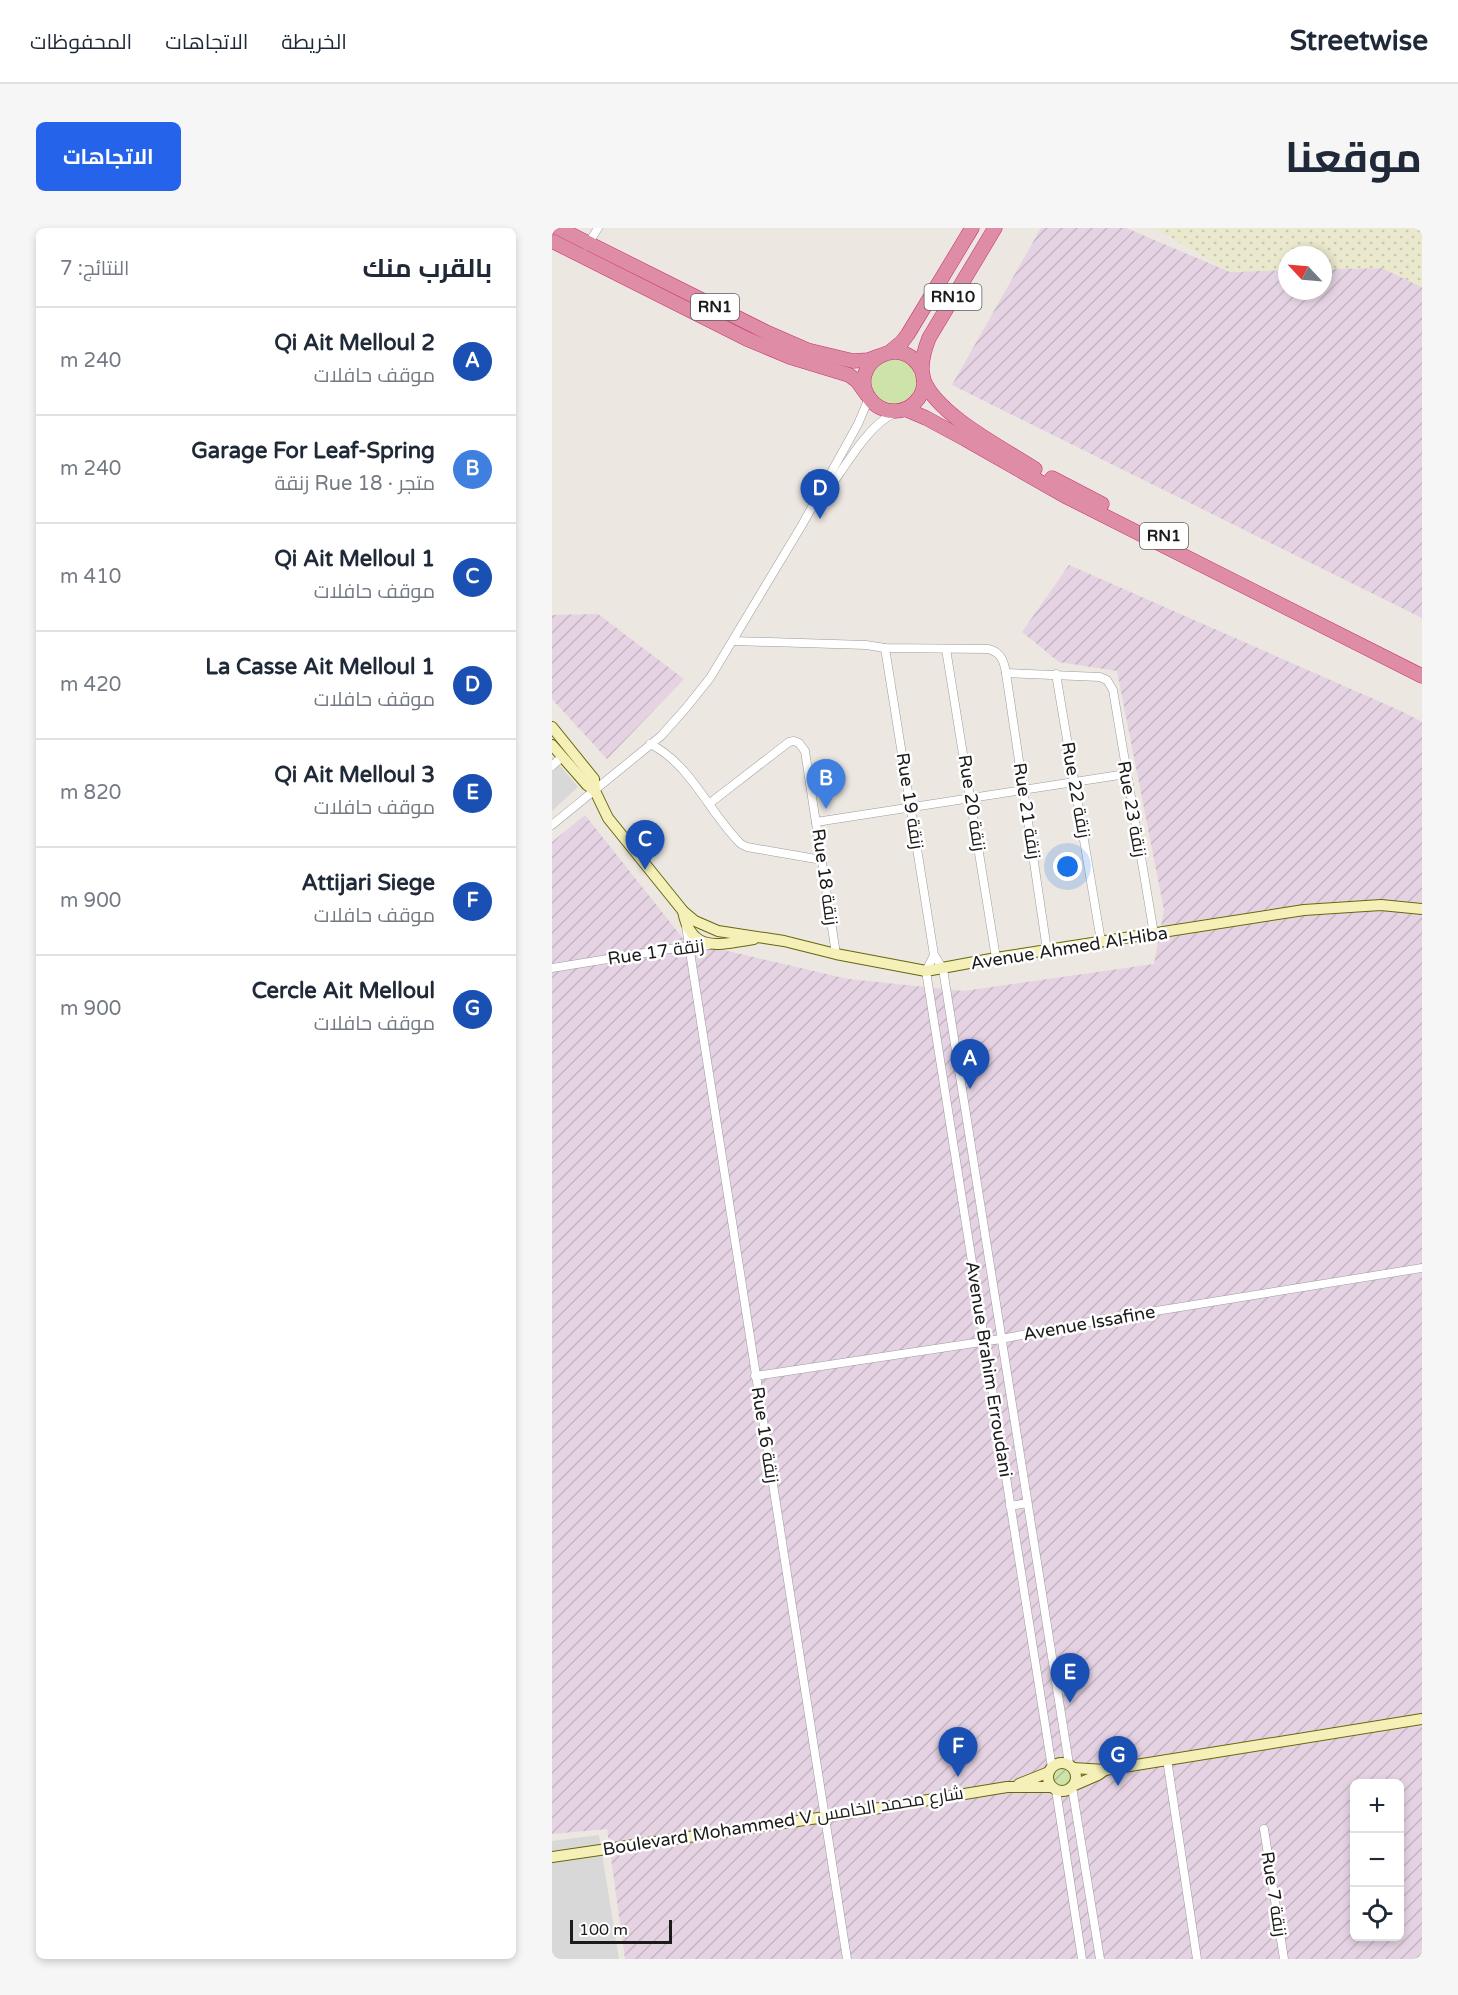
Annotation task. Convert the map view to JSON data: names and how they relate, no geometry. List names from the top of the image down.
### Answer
{
  "streets": {
    "highway": ["RN10", "RN1"],
    "street": [
      "Rue 22 زنقة",
      "Rue 19 زنقة",
      "Rue 20 زنقة",
      "Rue 23 زنقة",
      "Rue 21 زنقة",
      "Rue 18 زنقة",
      "Avenue Ahmed Al-Hiba",
      "Rue 17 زنقة",
      "Avenue Issafine",
      "Avenue Brahim Erroudani",
      "Rue 16 زنقة",
      "Boulevard Mohammed V شارع محمد الخامس",
      "Rue 7 زنقة"
    ]
  },
  "crossings": [
    ["RN10", "RN1"],
    ["Rue 22 زنقة", "Rue 23 زنقة"],
    ["Rue 22 زنقة", "Avenue Ahmed Al-Hiba"],
    ["Rue 19 زنقة", "Avenue Ahmed Al-Hiba"],
    ["Rue 19 زنقة", "Avenue Brahim Erroudani"],
    ["Rue 20 زنقة", "Avenue Ahmed Al-Hiba"],
    ["Rue 23 زنقة", "Avenue Ahmed Al-Hiba"],
    ["Rue 21 زنقة", "Avenue Ahmed Al-Hiba"],
    ["Rue 18 زنقة", "Avenue Ahmed Al-Hiba"],
    ["Avenue Ahmed Al-Hiba", "Rue 17 زنقة"],
    ["Avenue Ahmed Al-Hiba", "Avenue Brahim Erroudani"],
    ["Rue 17 زنقة", "Rue 16 زنقة"],
    ["Avenue Issafine", "Avenue Brahim Erroudani"],
    ["Avenue Issafine", "Rue 16 زنقة"],
    ["Avenue Brahim Erroudani", "Boulevard Mohammed V شارع محمد الخامس"],
    ["Rue 16 زنقة", "Boulevard Mohammed V شارع محمد الخامس"]
  ],
  "scale_bar": "100 m",
  "north": "top left",
  "page": {
    "header": "Streetwise",
    "nav": ["الخريطة", "الاتجاهات", "المحفوظات"],
    "title": "موقعنا",
    "buttons": "الاتجاهات",
    "heading": ["بالقرب منك", "النتائج: 7"],
    "list": [
      {
        "mark": "A",
        "name": "Qi Ait Melloul 2",
        "note": "موقف حافلات",
        "value": "240 m"
      },
      {
        "mark": "B",
        "name": "Garage For Leaf-Spring",
        "note": "متجر · Rue 18 زنقة",
        "value": "240 m"
      },
      {
        "mark": "C",
        "name": "Qi Ait Melloul 1",
        "note": "موقف حافلات",
        "value": "410 m"
      },
      {
        "mark": "D",
        "name": "La Casse Ait Melloul 1",
        "note": "موقف حافلات",
        "value": "420 m"
      },
      {
        "mark": "E",
        "name": "Qi Ait Melloul 3",
        "note": "موقف حافلات",
        "value": "820 m"
      },
      {
        "mark": "F",
        "name": "Attijari Siege",
        "note": "موقف حافلات",
        "value": "900 m"
      },
      {
        "mark": "G",
        "name": "Cercle Ait Melloul",
        "note": "موقف حافلات",
        "value": "900 m"
      }
    ],
    "pins": [
      "D",
      "B",
      "C",
      "A",
      "E",
      "F",
      "G"
    ],
    "map_buttons": ["+", "−"],
    "scale": "100 m"
  }
}
